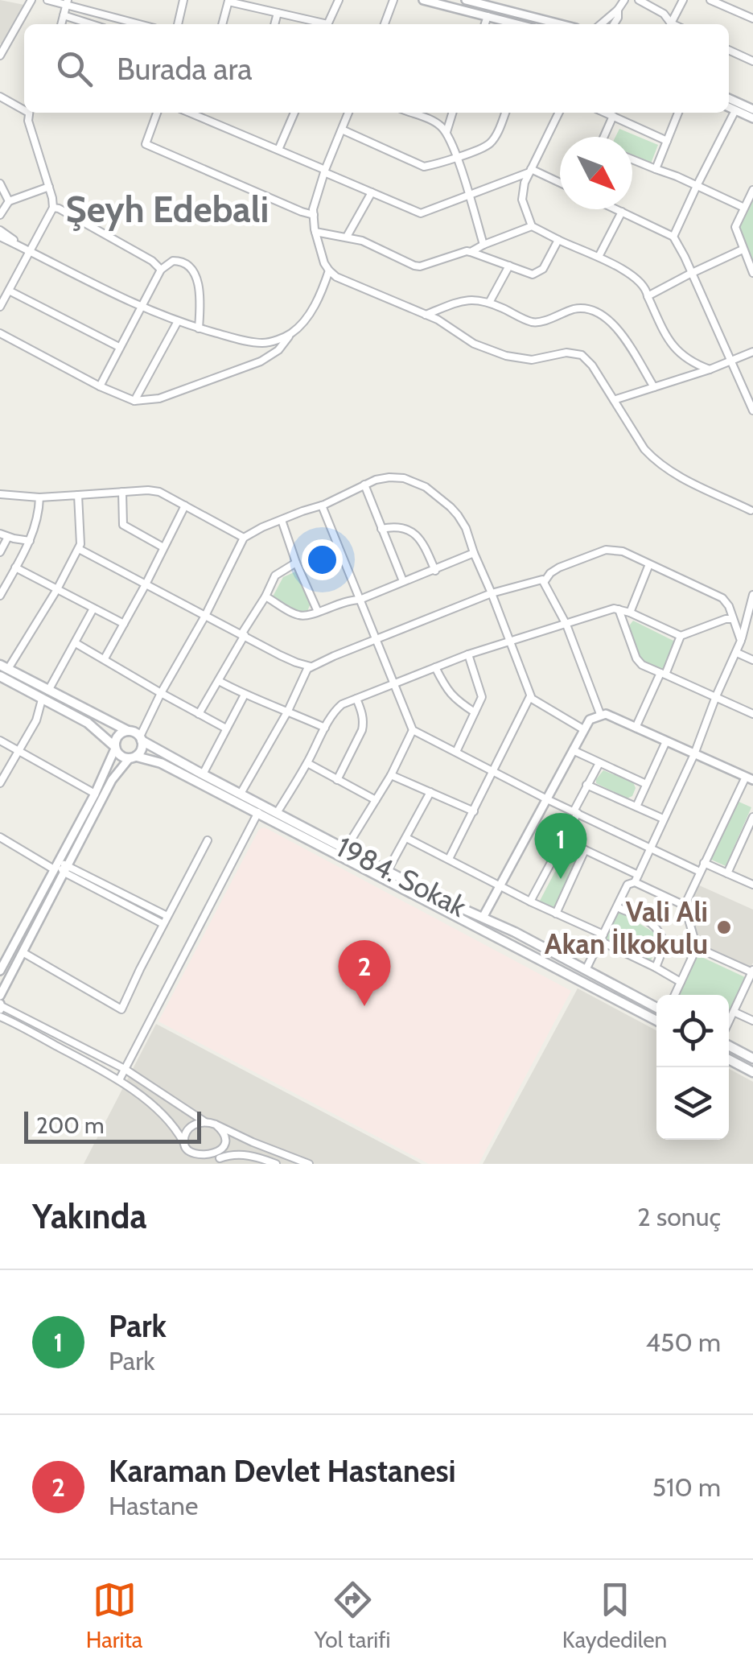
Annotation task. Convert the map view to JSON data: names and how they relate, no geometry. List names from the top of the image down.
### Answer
{
  "streets": {
    "main road": ["1984. Sokak"]
  },
  "districts": ["Şeyh Edebali"],
  "places": ["Vali Ali Akan İlkokulu"],
  "scale_bar": "200 m",
  "north": "bottom right",
  "page": {
    "search": "Burada ara",
    "pins": ["1", "2"],
    "scale": "200 m",
    "heading": ["Yakında", "2 sonuç"],
    "list": [
      {
        "mark": "1",
        "name": "Park",
        "note": "Park",
        "value": "450 m"
      },
      {
        "mark": "2",
        "name": "Karaman Devlet Hastanesi",
        "note": "Hastane",
        "value": "510 m"
      }
    ],
    "nav": ["Harita", "Yol tarifi", "Kaydedilen"]
  }
}
